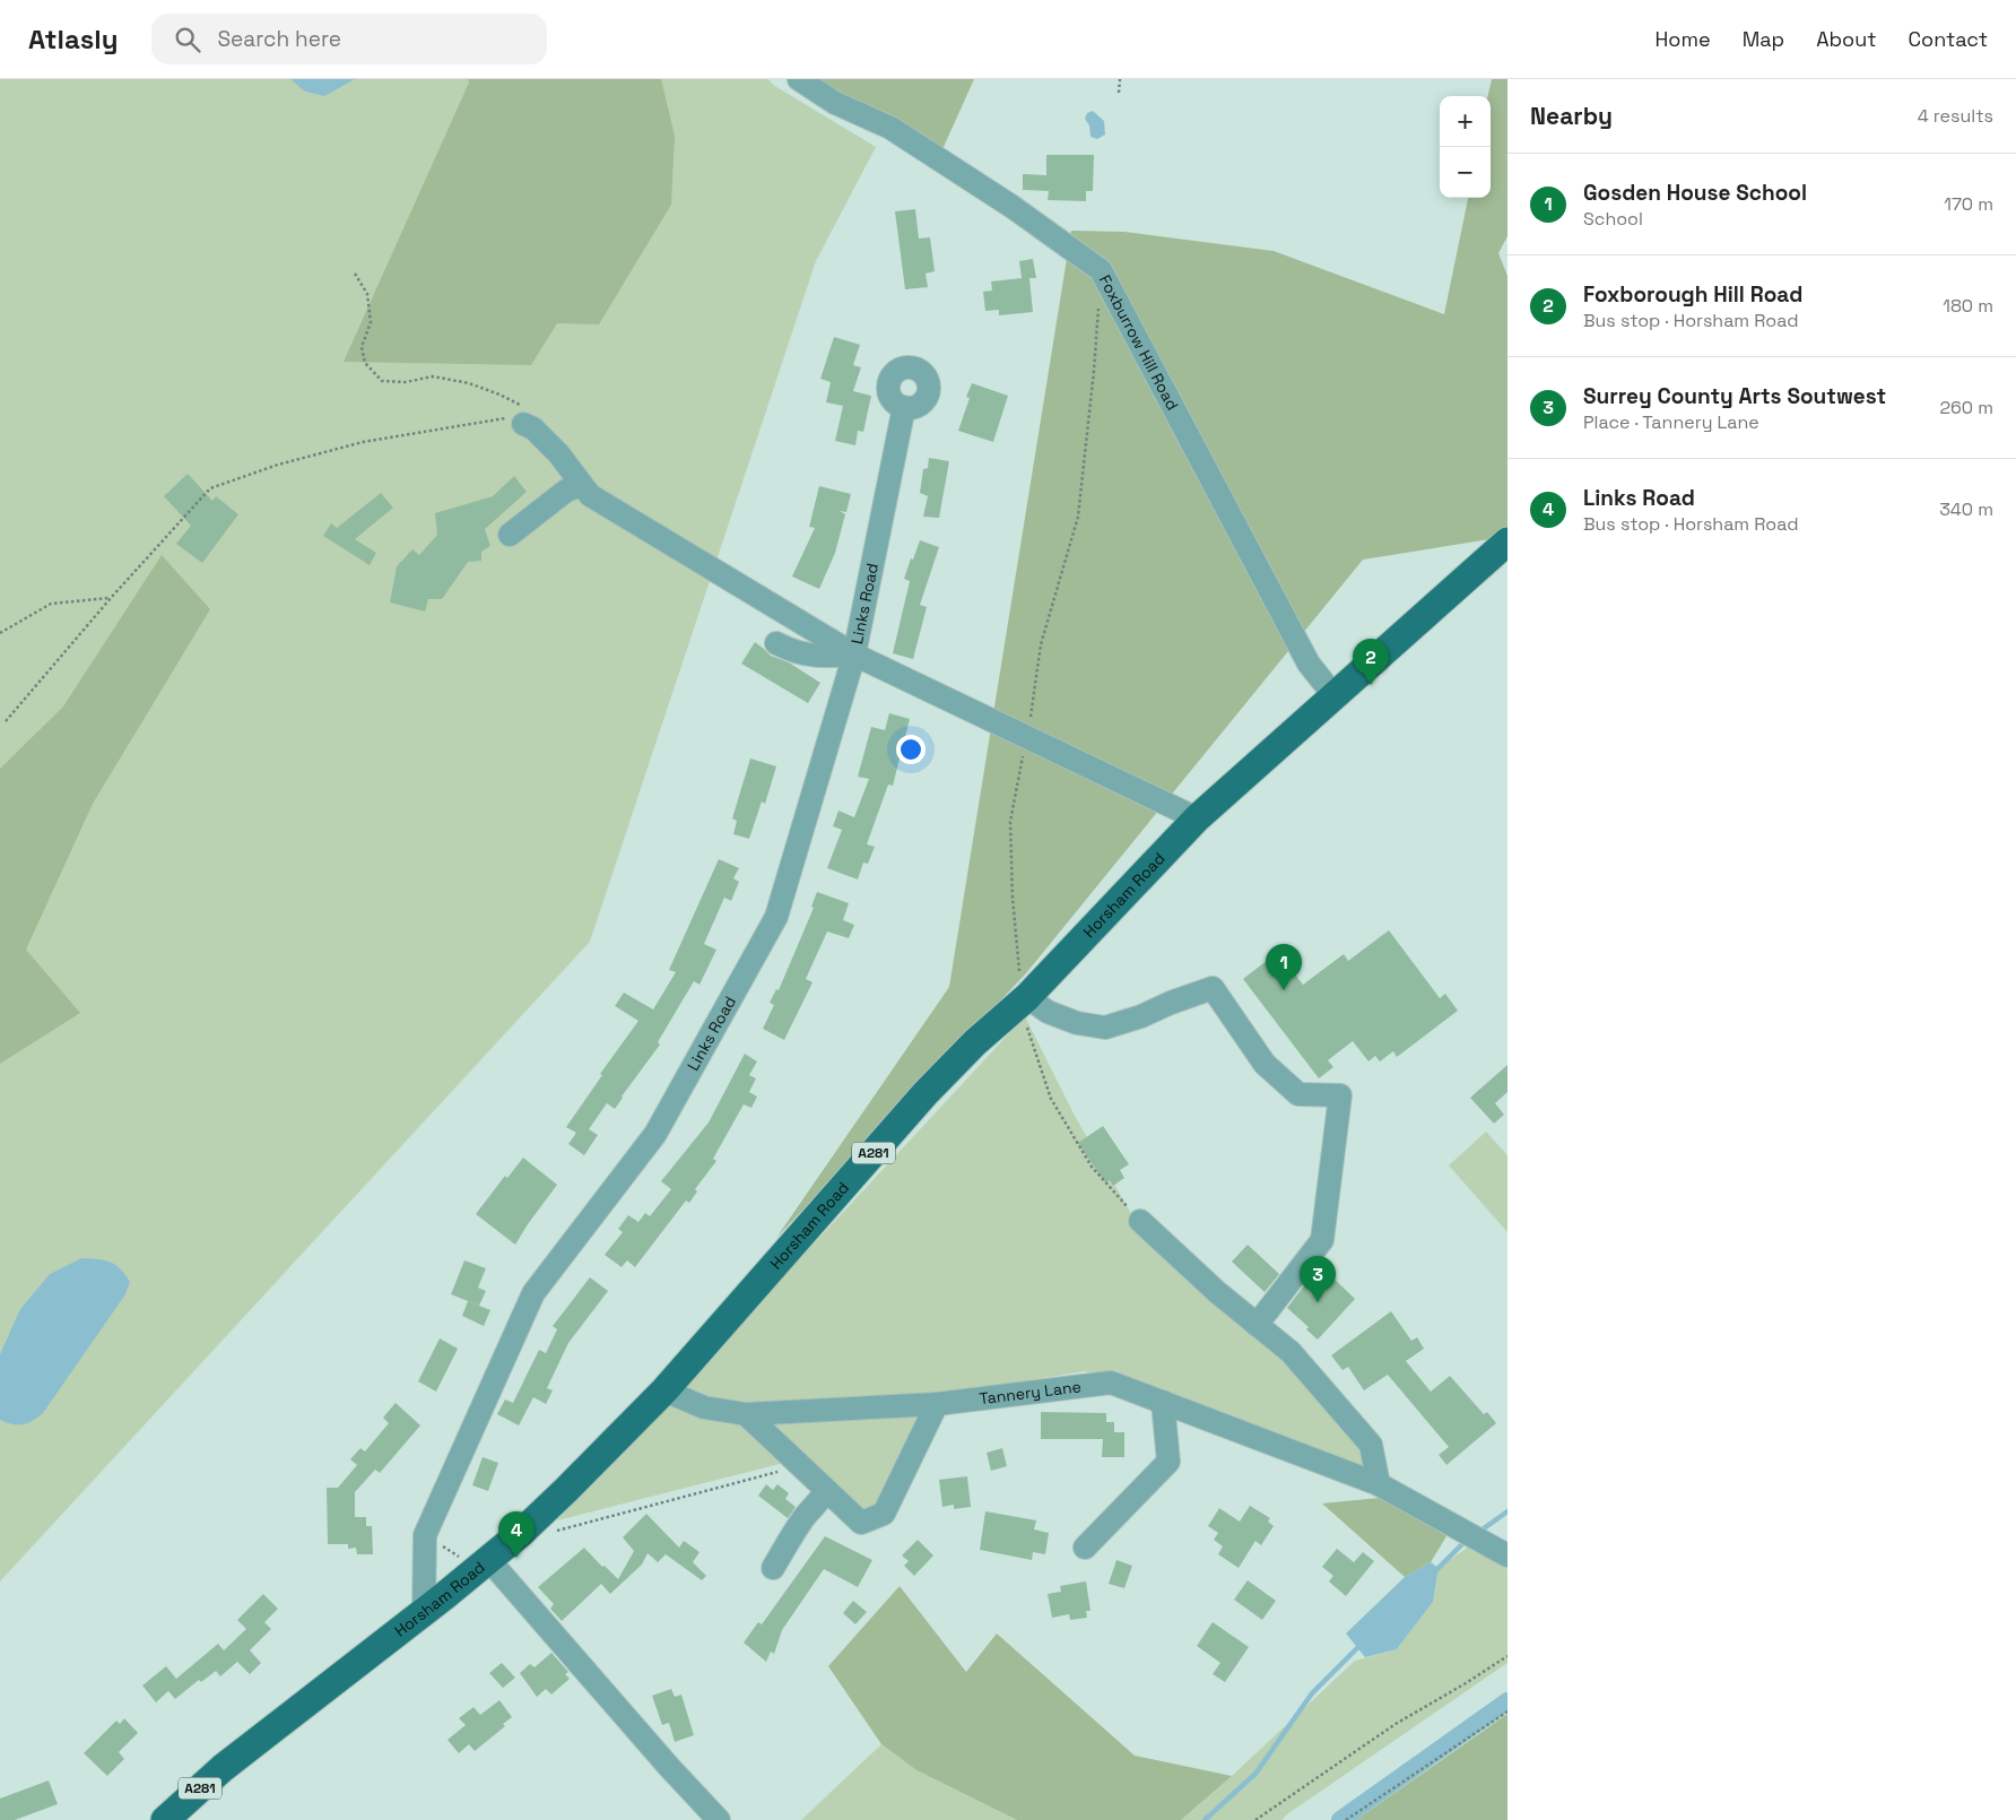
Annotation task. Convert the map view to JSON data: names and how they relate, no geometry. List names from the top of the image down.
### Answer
{
  "streets": {
    "main road": ["Horsham Road", "A281"],
    "street": ["Foxburrow Hill Road", "Links Road", "Tannery Lane"]
  },
  "crossings": [
    ["Foxburrow Hill Road", "Horsham Road"],
    ["Links Road", "Horsham Road"],
    ["Horsham Road", "Tannery Lane"]
  ],
  "page": {
    "header": "Atlasly",
    "search": "Search here",
    "nav": [
      "Home",
      "Map",
      "About",
      "Contact"
    ],
    "heading": ["Nearby", "4 results"],
    "map_buttons": ["+", "−"],
    "list": [
      {
        "mark": "1",
        "name": "Gosden House School",
        "note": "School",
        "value": "170 m"
      },
      {
        "mark": "2",
        "name": "Foxborough Hill Road",
        "note": "Bus stop · Horsham Road",
        "value": "180 m"
      },
      {
        "mark": "3",
        "name": "Surrey County Arts Soutwest",
        "note": "Place · Tannery Lane",
        "value": "260 m"
      },
      {
        "mark": "4",
        "name": "Links Road",
        "note": "Bus stop · Horsham Road",
        "value": "340 m"
      }
    ],
    "pins": [
      "2",
      "1",
      "3",
      "4"
    ]
  }
}
